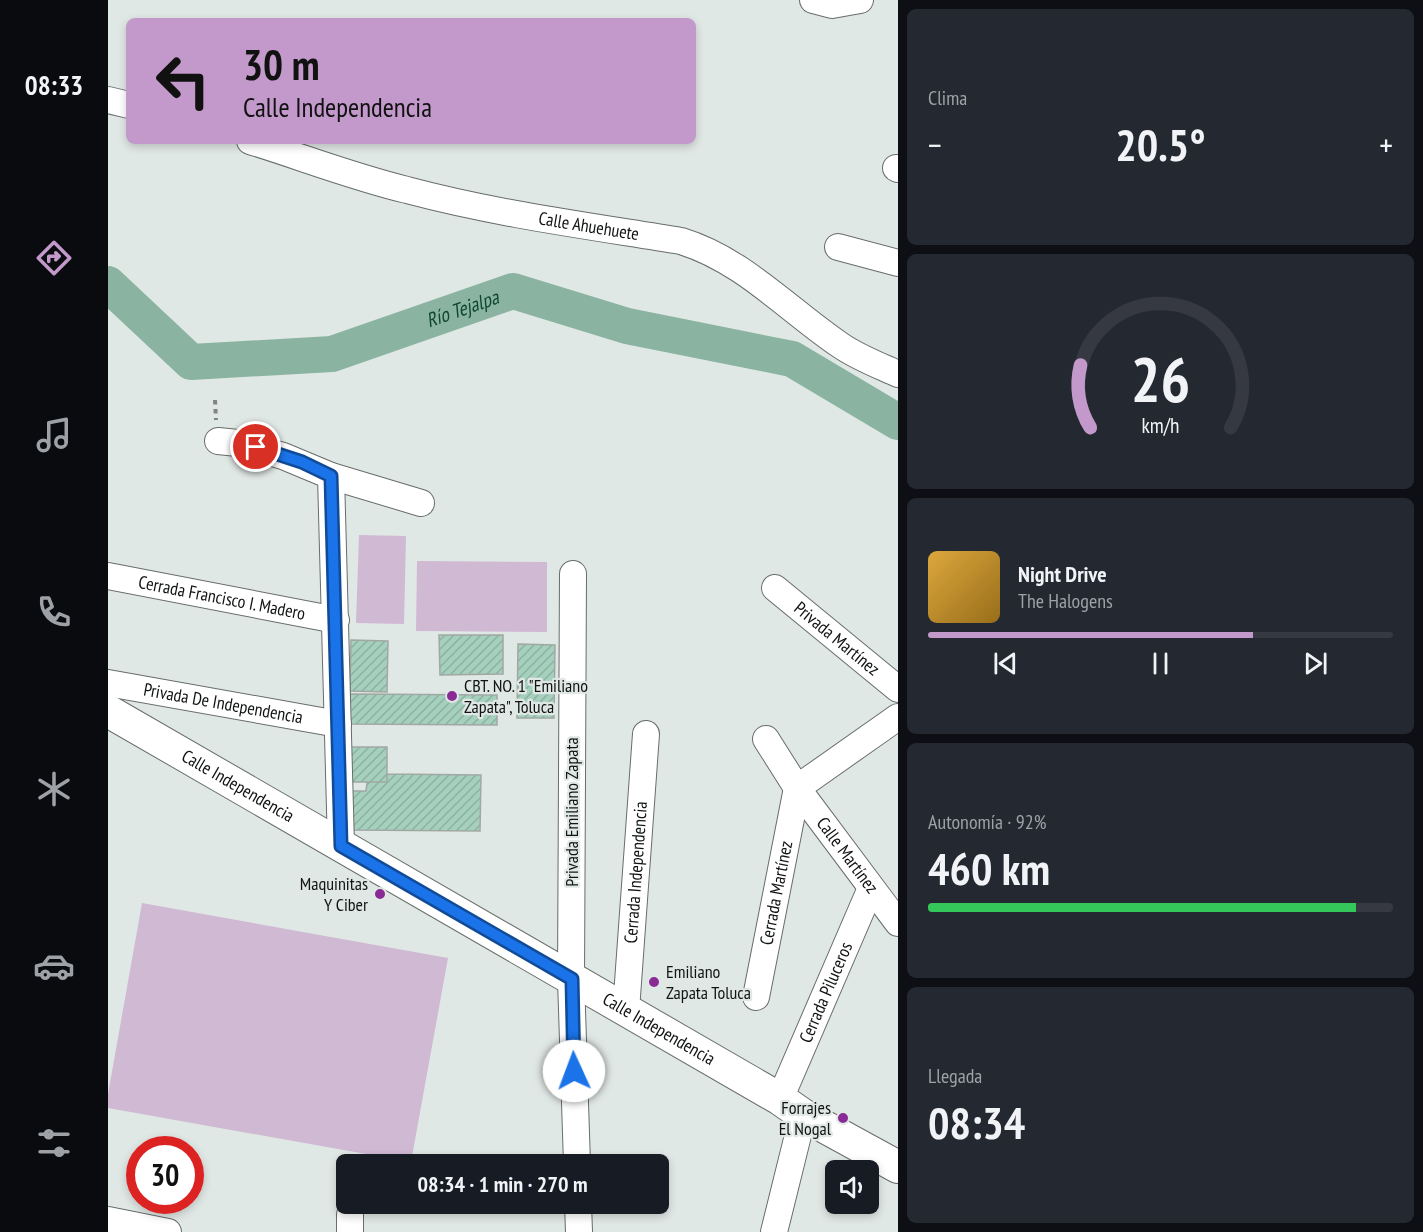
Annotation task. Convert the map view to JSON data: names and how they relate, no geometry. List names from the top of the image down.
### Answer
{
  "streets": {
    "main road": ["Calle Independencia"],
    "street": [
      "Calle Ahuehuete",
      "Cerrada Francisco I. Madero",
      "Privada Martínez",
      "Privada De Independencia",
      "Privada Emiliano Zapata",
      "Calle Martínez",
      "Cerrada Independencia",
      "Cerrada Martínez",
      "Cerrada Piluceros"
    ]
  },
  "crossings": [
    ["Calle Independencia", "Privada Emiliano Zapata"],
    ["Calle Independencia", "Cerrada Independencia"],
    ["Calle Independencia", "Cerrada Piluceros"],
    ["Calle Martínez", "Cerrada Martínez"],
    ["Calle Martínez", "Cerrada Piluceros"]
  ],
  "water": ["Río Tejalpa"],
  "places": [
    "CBT. NO. 1 \"Emiliano Zapata\", Toluca",
    "Maquinitas Y Ciber",
    "Emiliano Zapata Toluca",
    "Forrajes El Nogal"
  ],
  "page": {
    "tabs": "08:33",
    "tile": [
      "Clima",
      ["Autonomía · 92%", "460 km"],
      ["Llegada", "08:34"]
    ],
    "turn": ["30 m", "Calle Independencia"],
    "heat": ["−", "20.5°", "+"],
    "song": ["Night Drive", "The Halogens"],
    "limit": "30",
    "trip": "08:34 · 1 min · 270 m",
    "gauge": ["26", "km/h"]
  }
}
